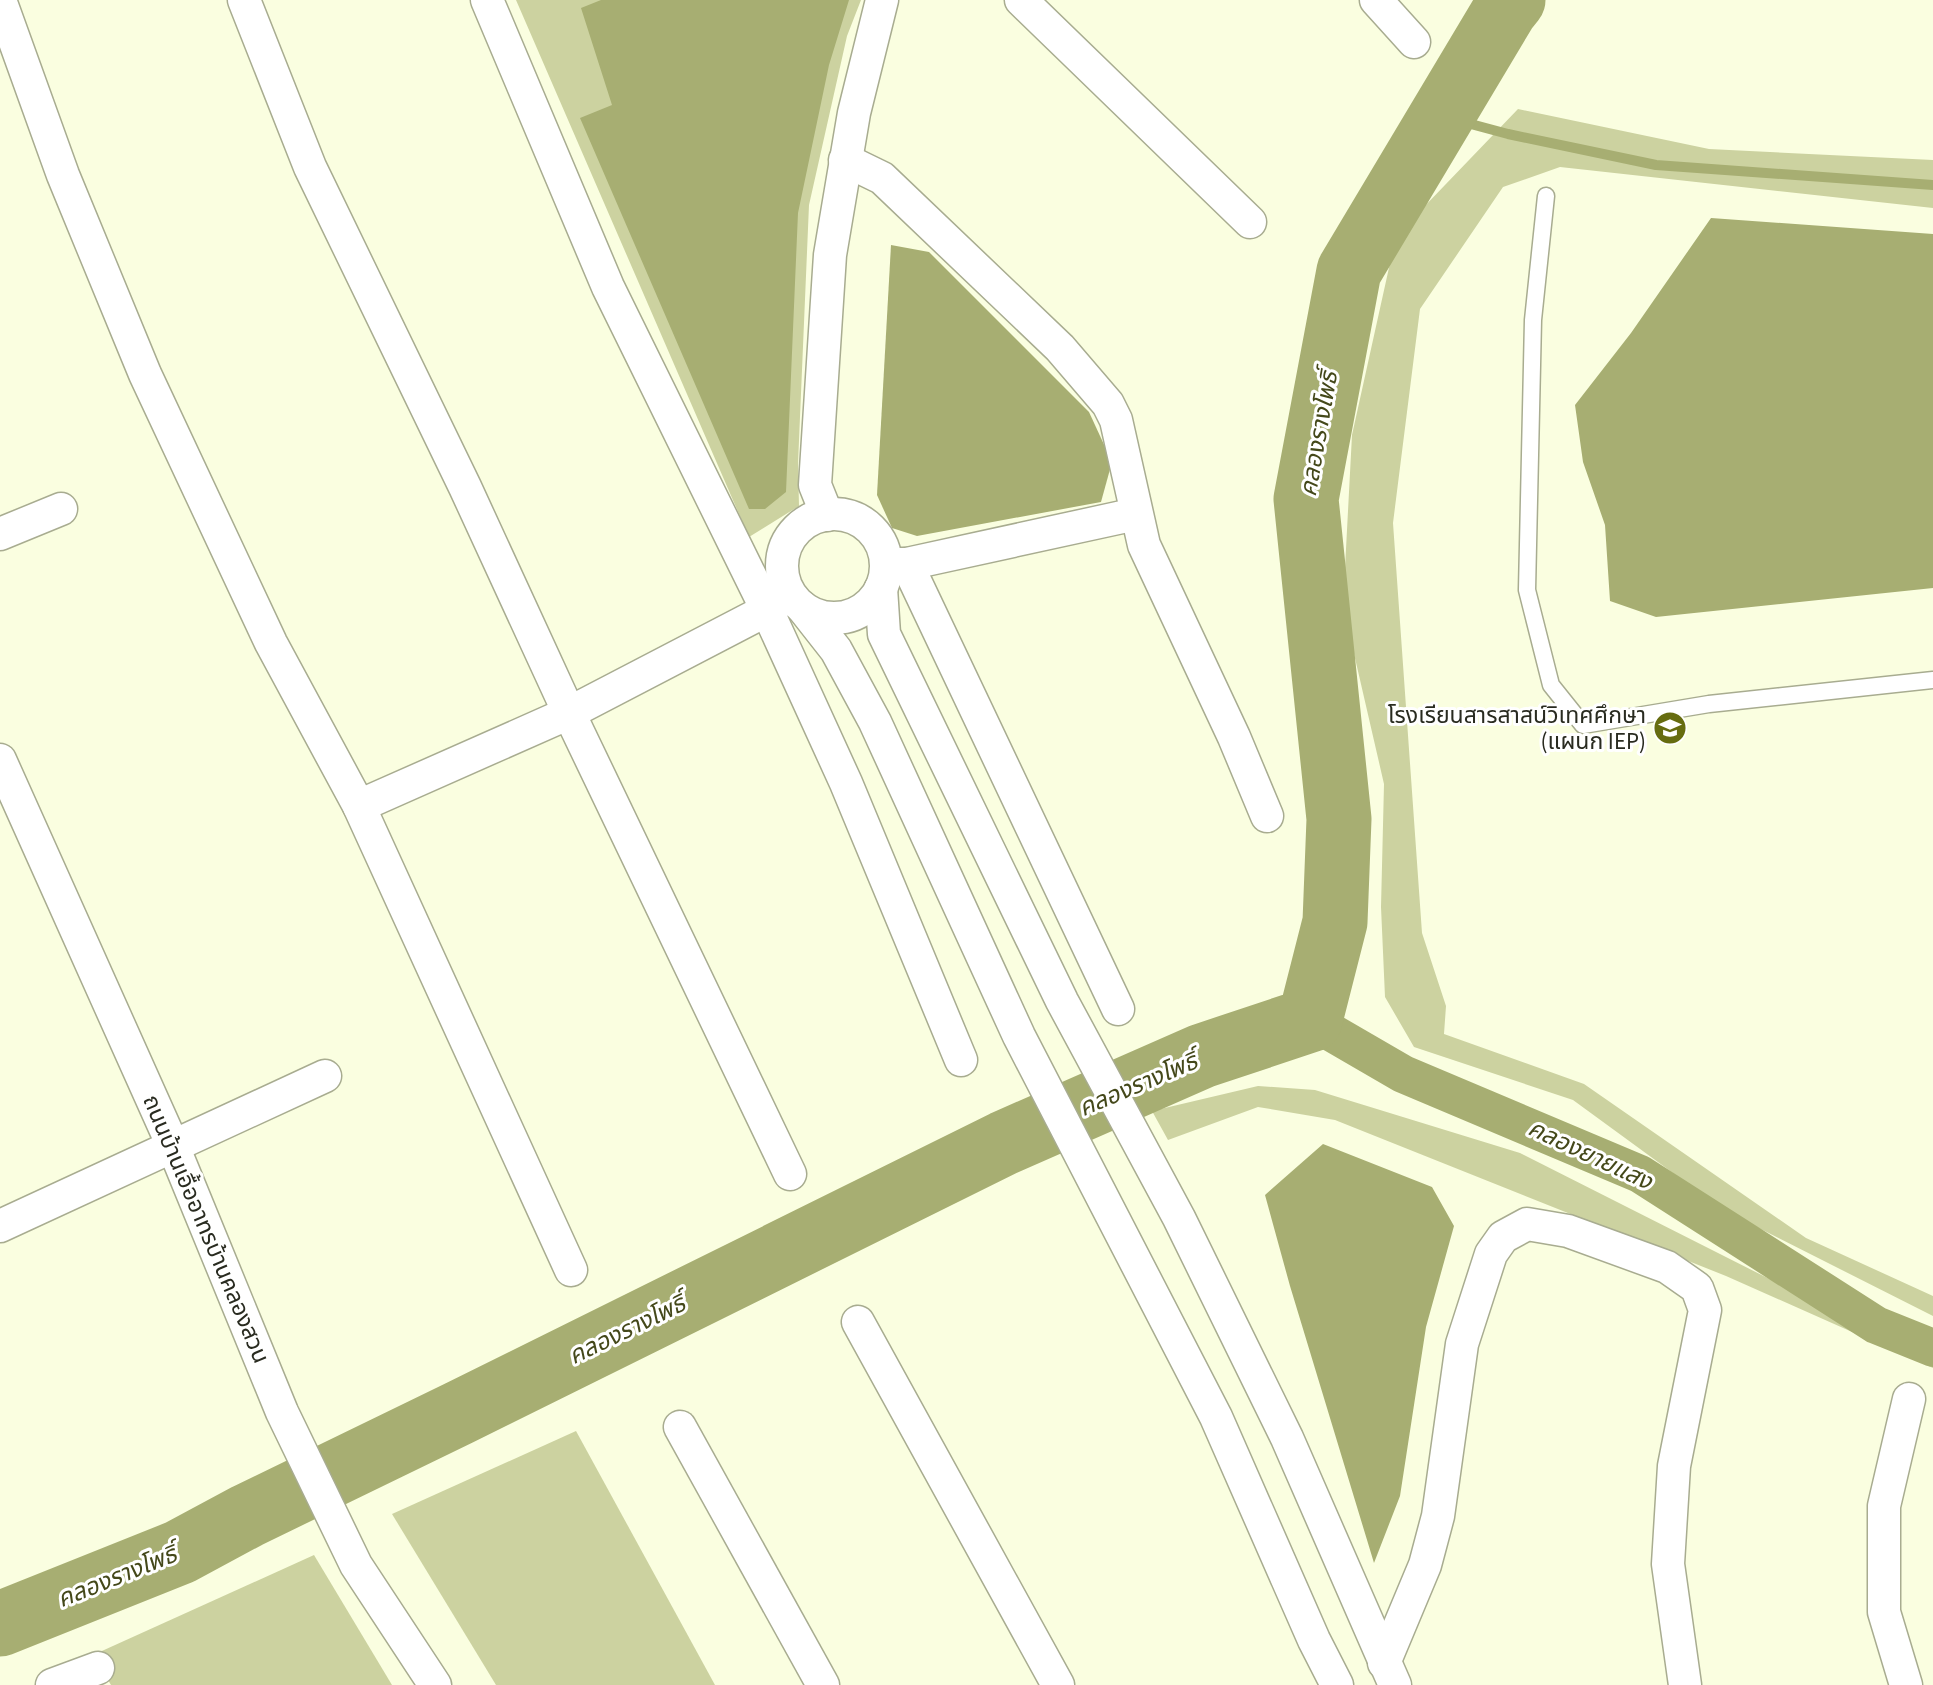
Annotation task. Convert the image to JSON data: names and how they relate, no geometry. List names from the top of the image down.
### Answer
{
  "streets": {
    "street": ["ถนนบ้านเอื้ออาทรบ้านคลองสวน"]
  },
  "water": ["คลองรางโพธิ์", "คลองยายแสง"],
  "places": {
    "school or university": ["โรงเรียนสารสาสน์วิเทศศึกษา (แผนก IEP)"]
  }
}
